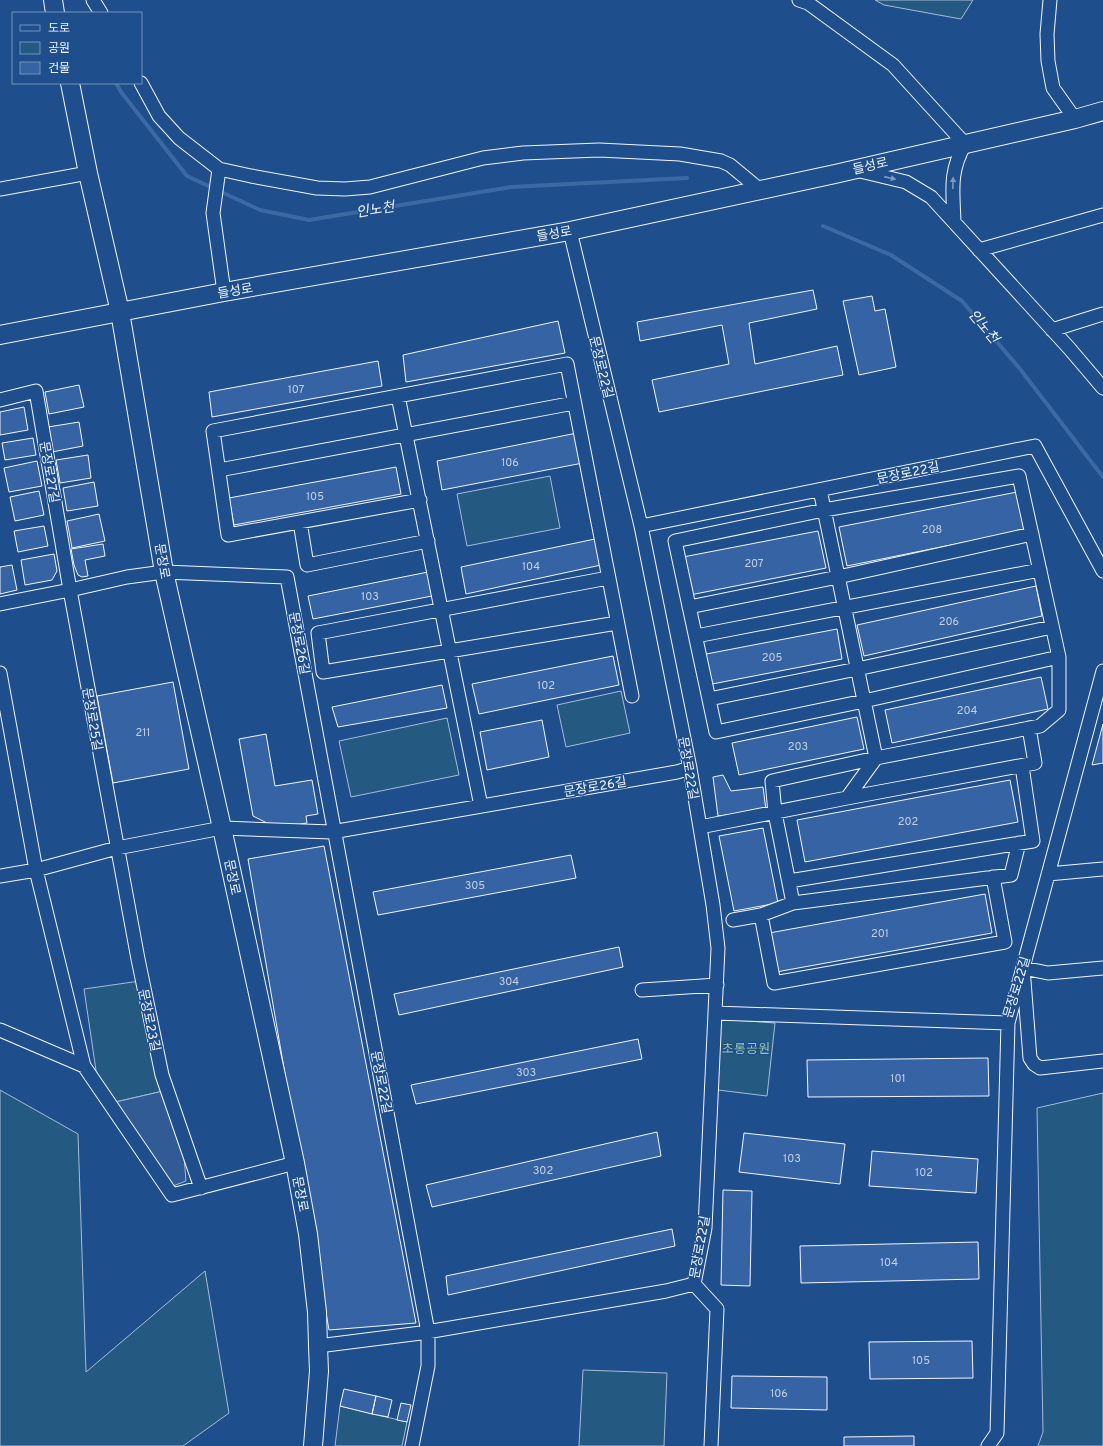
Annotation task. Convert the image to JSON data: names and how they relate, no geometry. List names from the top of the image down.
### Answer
{
  "streets": {
    "street": [
      "들성로",
      "문장로22길",
      "문장로27길",
      "문장로",
      "문장로26길",
      "문장로25길",
      "문장로23길"
    ]
  },
  "crossings": [
    ["들성로", "문장로22길"],
    ["들성로", "문장로"],
    ["문장로22길", "문장로"],
    ["문장로22길", "문장로26길"],
    ["문장로27길", "문장로25길"],
    ["문장로", "문장로26길"],
    ["문장로25길", "문장로23길"]
  ],
  "water": ["인노천"],
  "parks": ["초롱공원"],
  "house_numbers": [
    "107",
    "106",
    "105",
    "208",
    "207",
    "104",
    "103",
    "206",
    "205",
    "102",
    "204",
    "211",
    "203",
    "202",
    "305",
    "201",
    "304",
    "303",
    "101",
    "103",
    "302",
    "102",
    "104",
    "105",
    "106"
  ],
  "legend": ["도로", "공원", "건물"]
}
